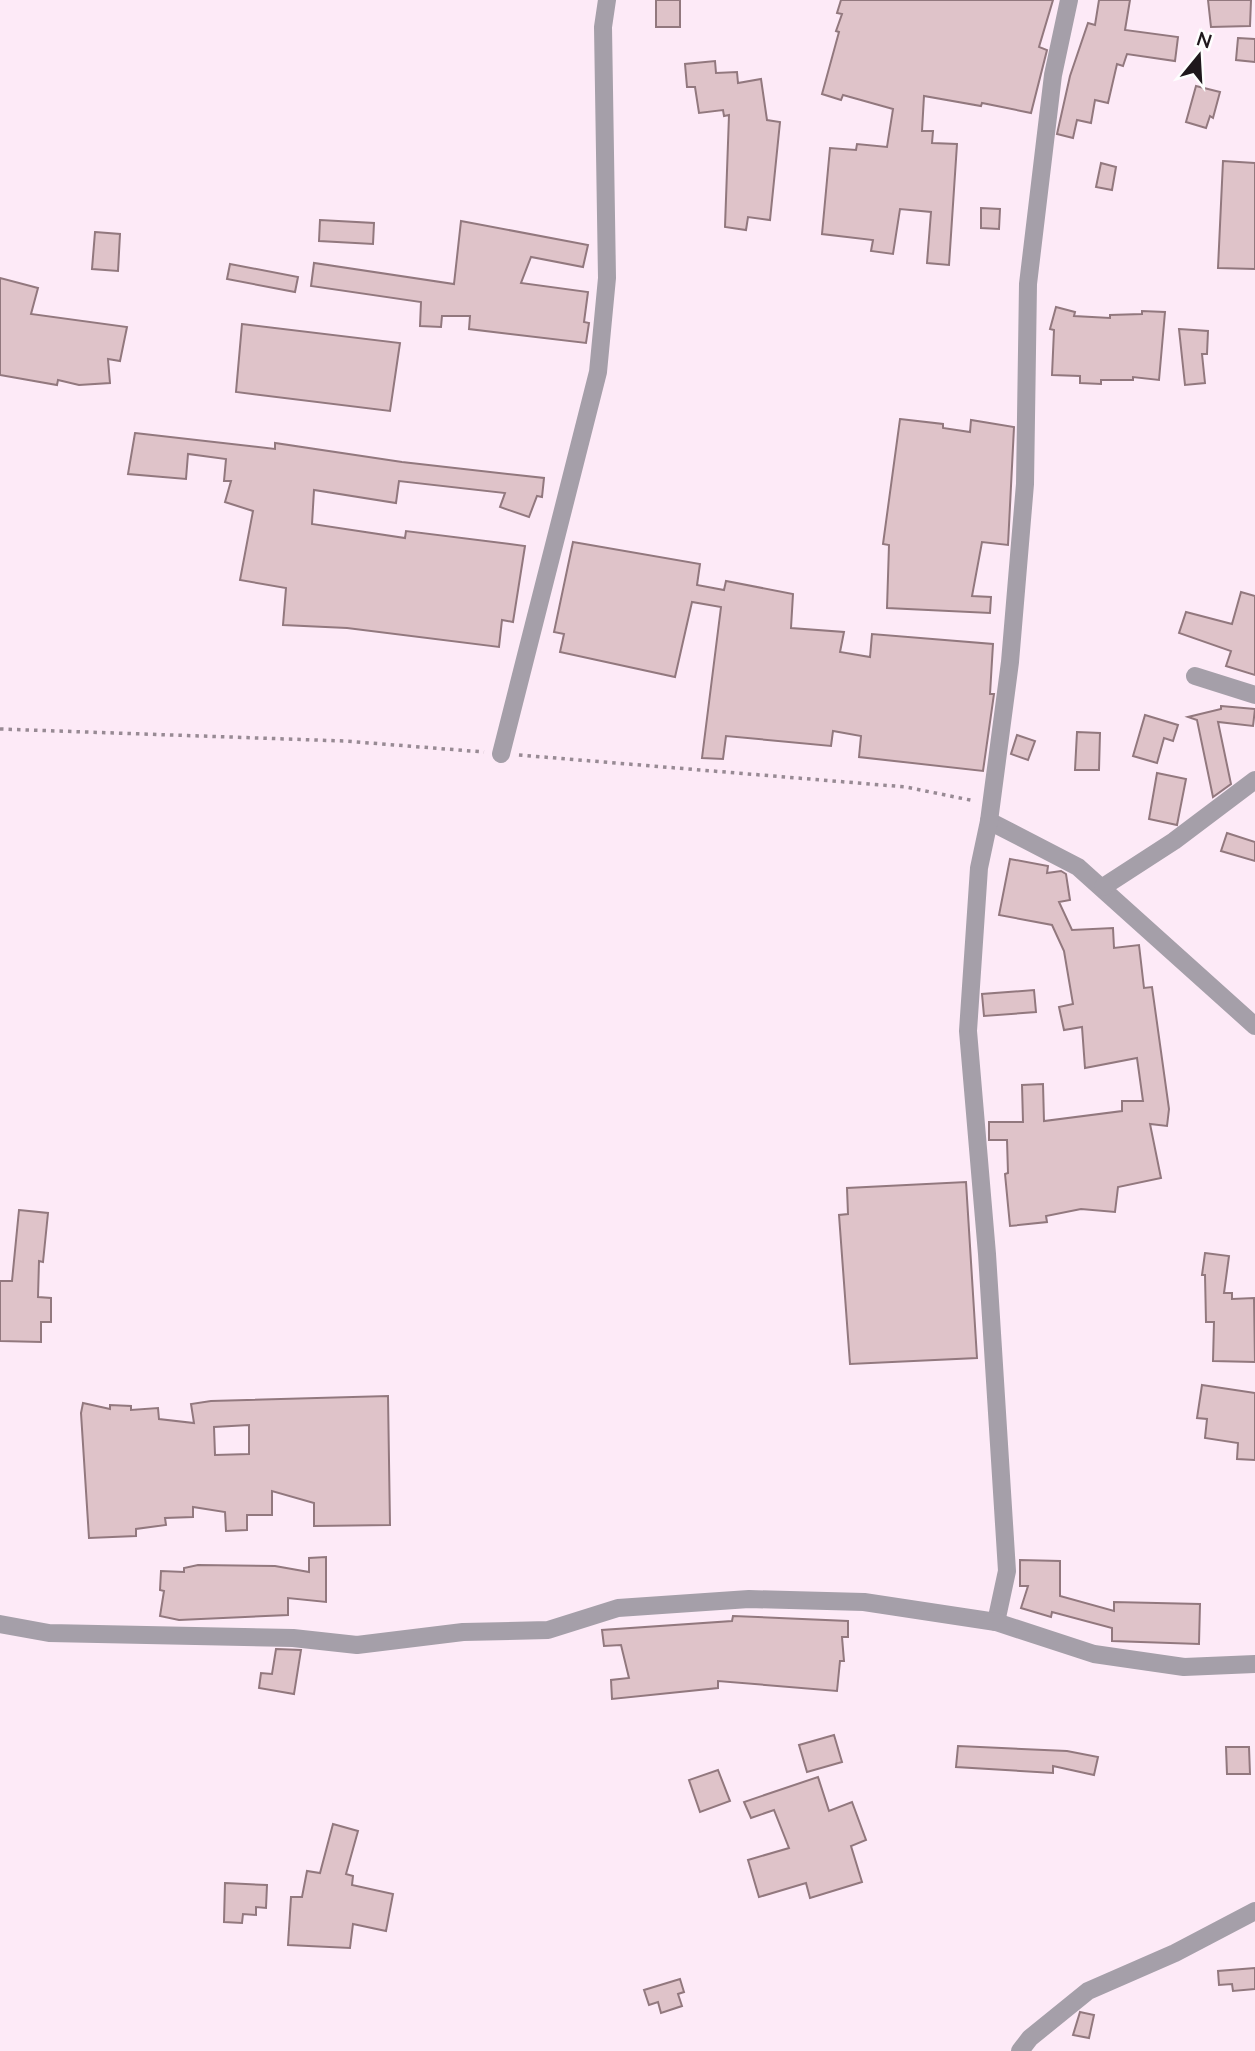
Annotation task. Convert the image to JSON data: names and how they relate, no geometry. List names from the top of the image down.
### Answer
{
  "north": "top"
}
